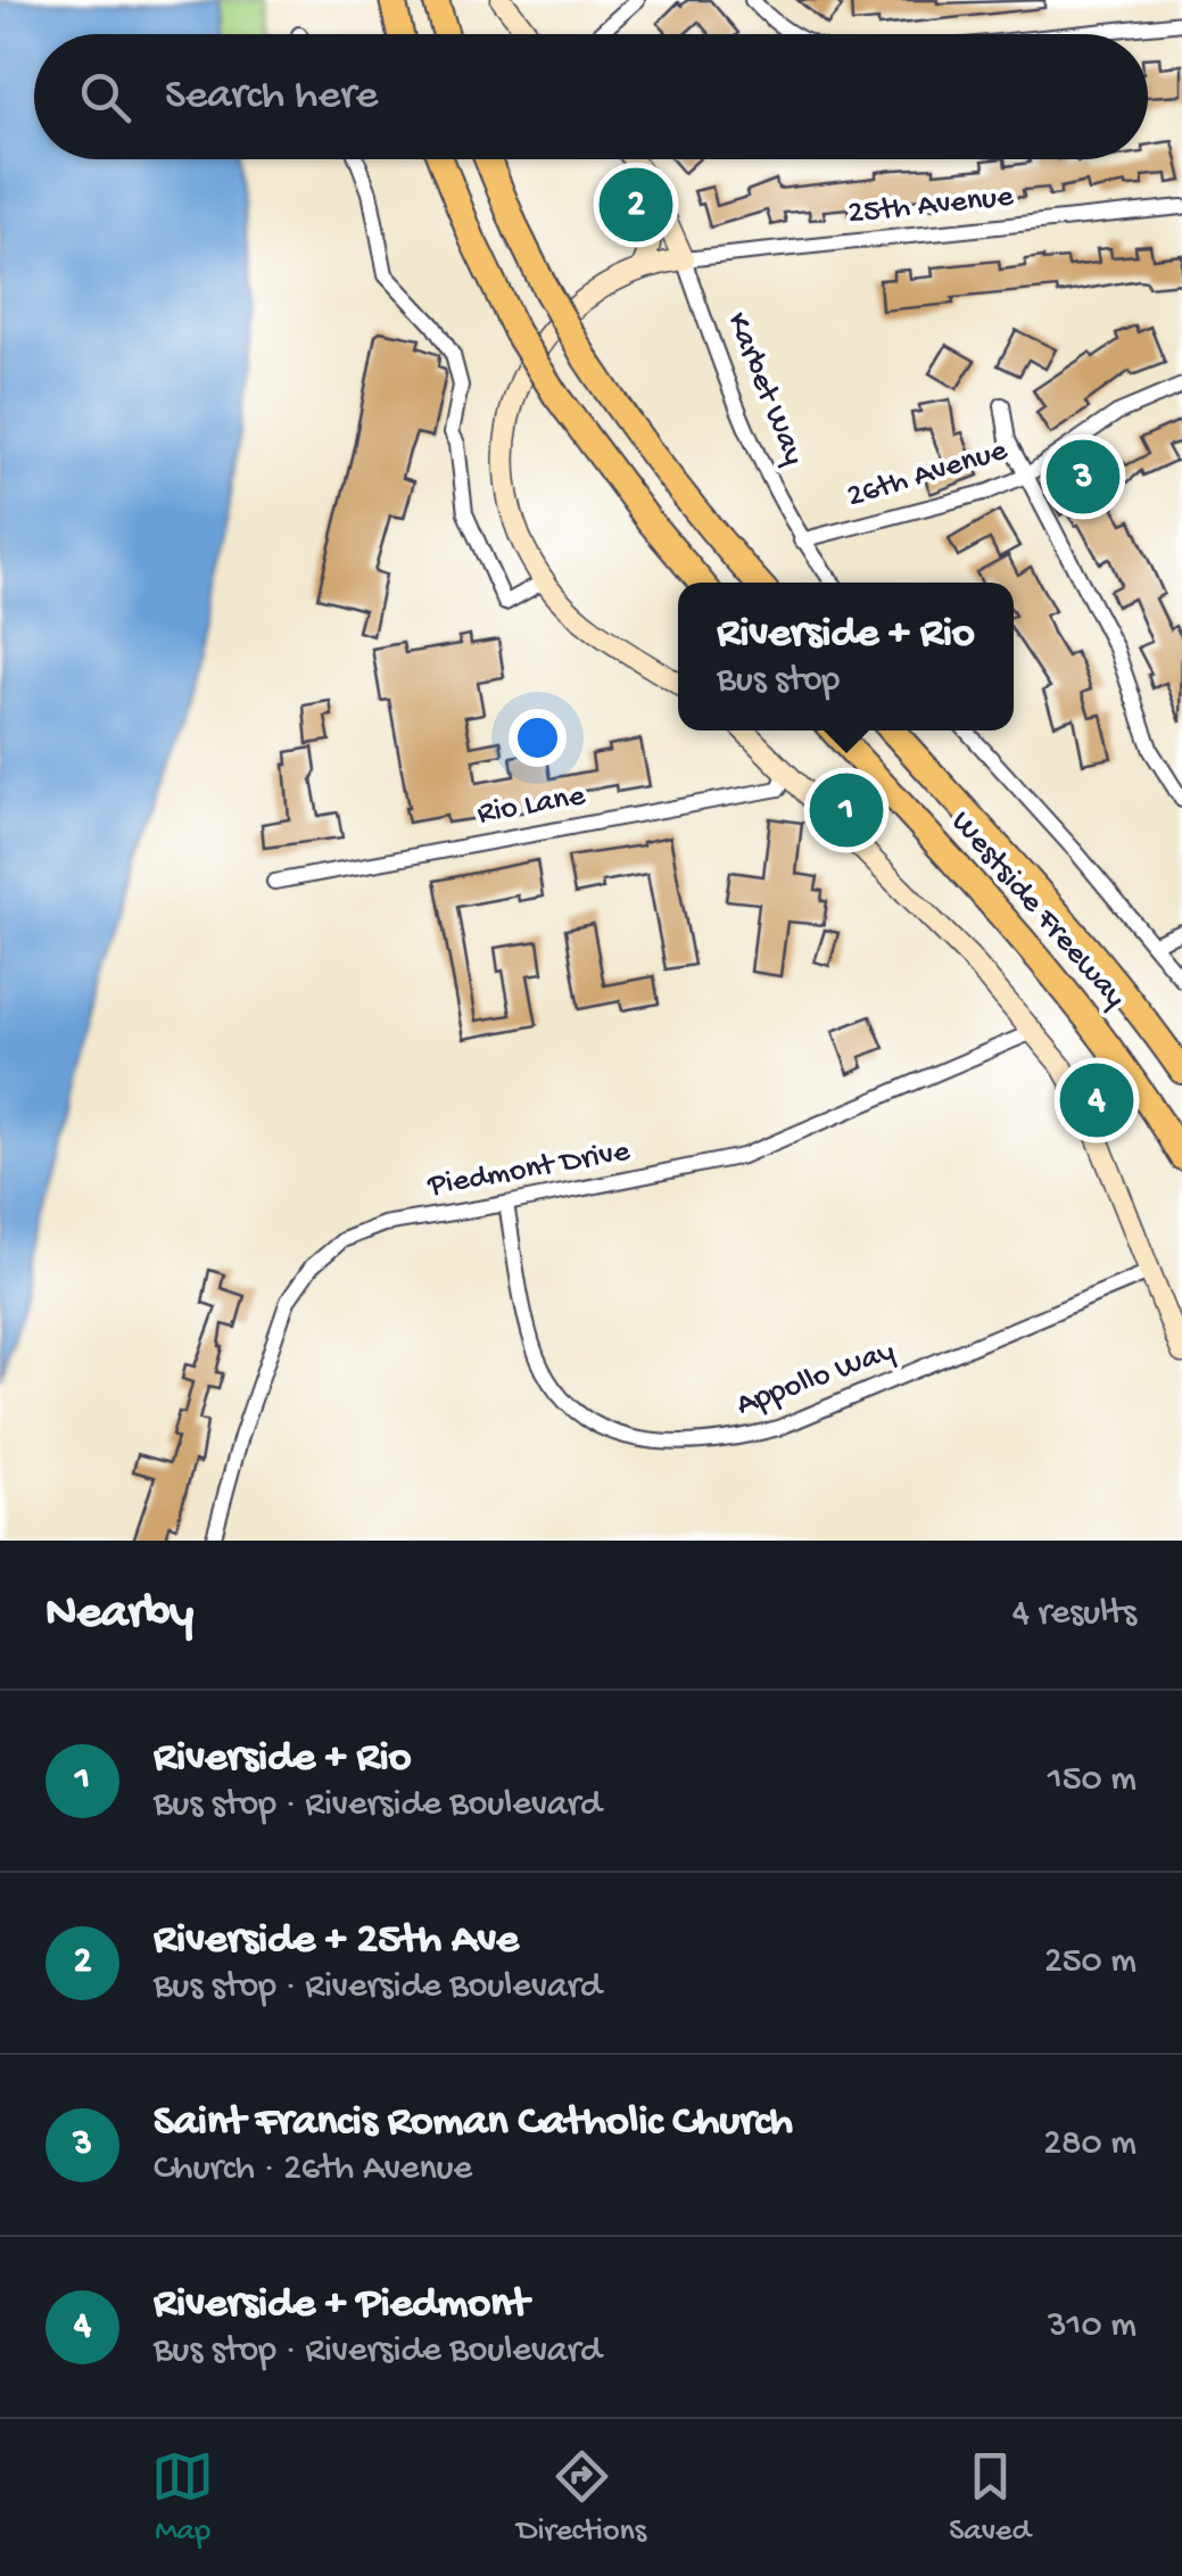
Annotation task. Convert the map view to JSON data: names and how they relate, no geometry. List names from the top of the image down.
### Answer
{
  "streets": {
    "highway": ["Westside Freeway"],
    "street": [
      "25th Avenue",
      "Karbet Way",
      "26th Avenue",
      "Rio Lane",
      "Piedmont Drive",
      "Appollo Way"
    ]
  },
  "crossings": [
    ["25th Avenue", "Karbet Way"],
    ["Karbet Way", "26th Avenue"],
    ["Piedmont Drive", "Appollo Way"]
  ],
  "page": {
    "search": "Search here",
    "pins": [
      "2",
      "3",
      "1",
      "4"
    ],
    "popup": ["Riverside + Rio", "Bus stop"],
    "heading": ["Nearby", "4 results"],
    "list": [
      {
        "mark": "1",
        "name": "Riverside + Rio",
        "note": "Bus stop · Riverside Boulevard",
        "value": "150 m"
      },
      {
        "mark": "2",
        "name": "Riverside + 25th Ave",
        "note": "Bus stop · Riverside Boulevard",
        "value": "250 m"
      },
      {
        "mark": "3",
        "name": "Saint Francis Roman Catholic Church",
        "note": "Church · 26th Avenue",
        "value": "280 m"
      },
      {
        "mark": "4",
        "name": "Riverside + Piedmont",
        "note": "Bus stop · Riverside Boulevard",
        "value": "310 m"
      }
    ],
    "nav": ["Map", "Directions", "Saved"]
  }
}
